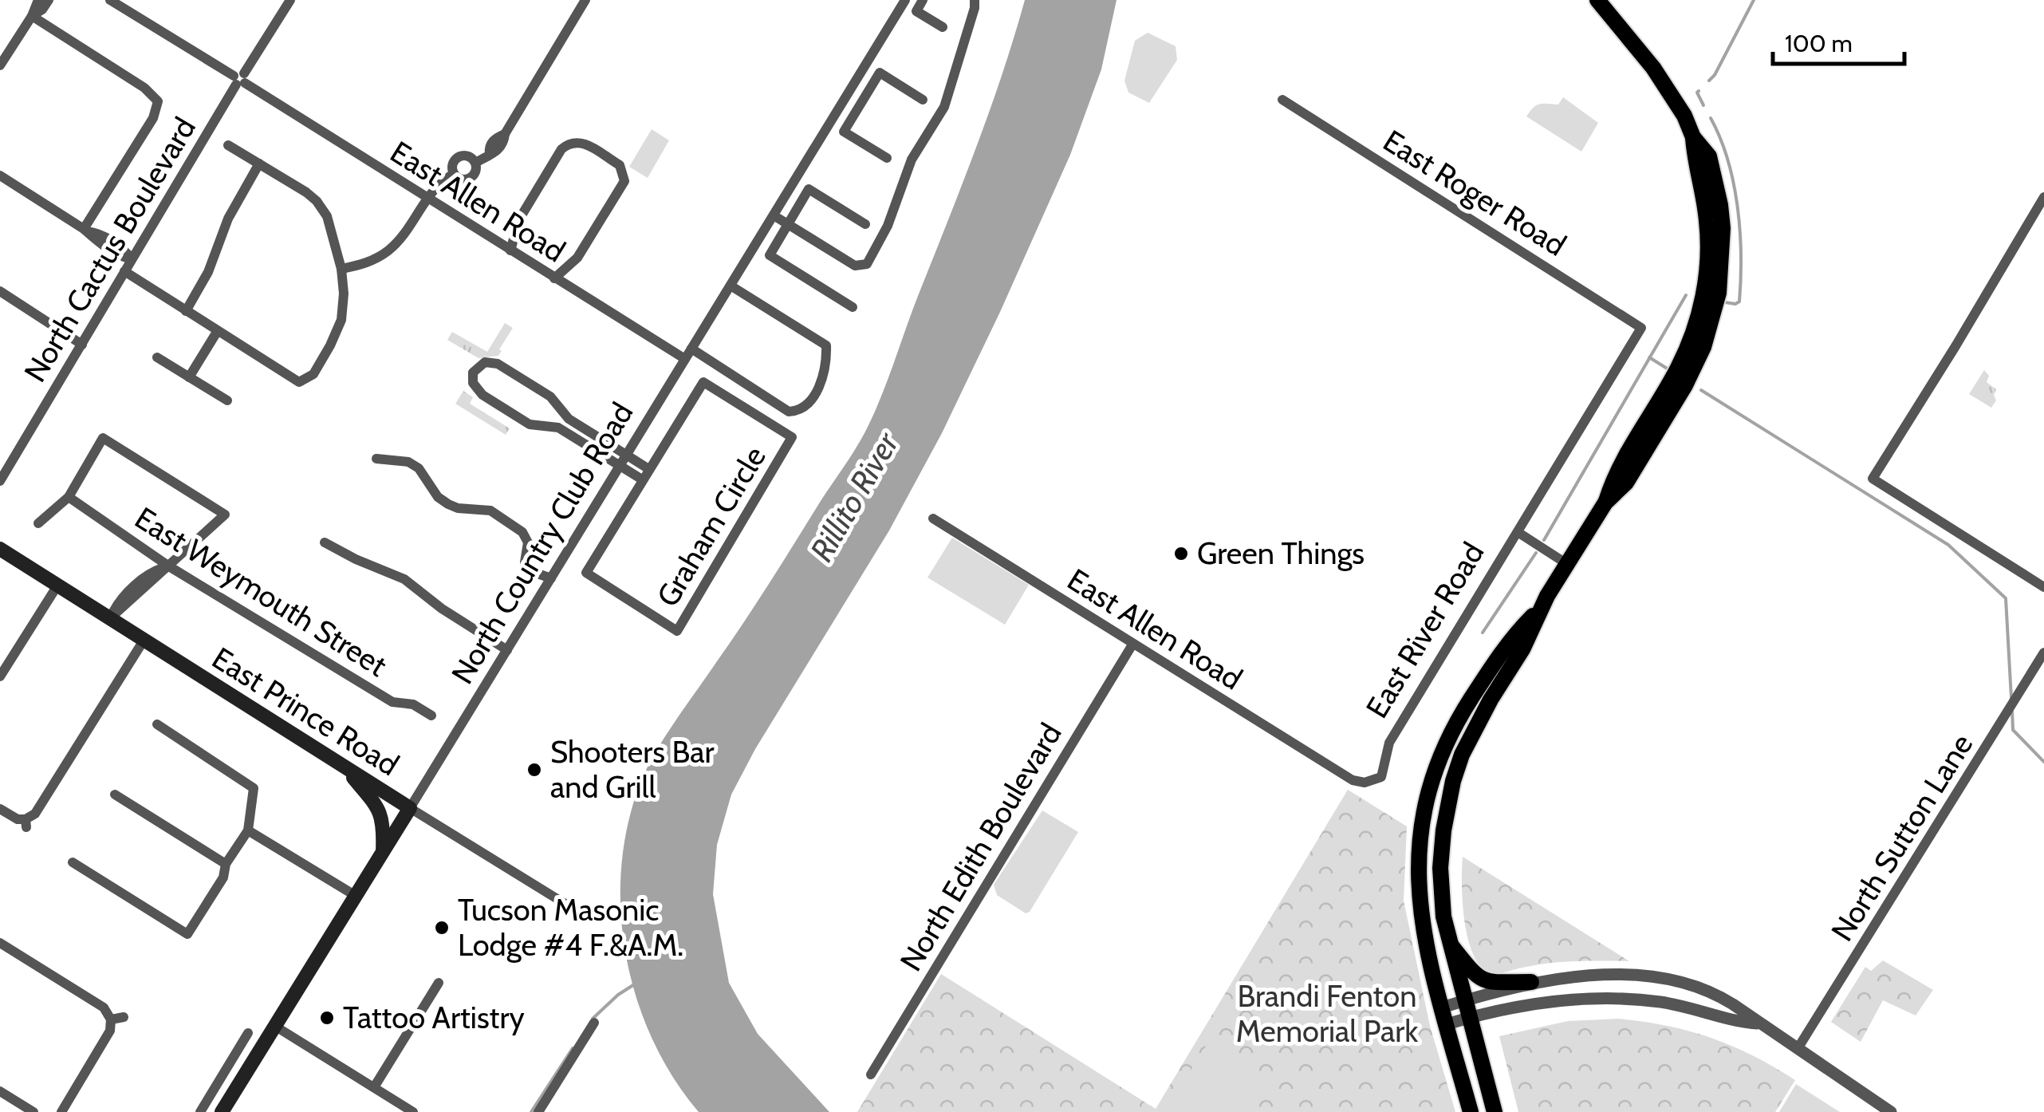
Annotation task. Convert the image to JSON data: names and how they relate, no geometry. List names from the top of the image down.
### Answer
{
  "streets": {
    "main road": ["North Country Club Road", "East Prince Road"],
    "street": [
      "East Roger Road",
      "East Allen Road",
      "North Cactus Boulevard",
      "Graham Circle",
      "East Weymouth Street",
      "East River Road",
      "North Sutton Lane",
      "North Edith Boulevard"
    ]
  },
  "crossings": [
    ["East Roger Road", "East River Road"],
    ["East Allen Road", "North Cactus Boulevard"],
    ["East Allen Road", "North Country Club Road"],
    ["East Allen Road", "East River Road"],
    ["East Allen Road", "North Edith Boulevard"],
    ["North Country Club Road", "East Prince Road"]
  ],
  "water": ["Rillito River"],
  "parks": ["Brandi Fenton Memorial Park"],
  "places": [
    "Green Things",
    "Shooters Bar and Grill",
    "Tucson Masonic Lodge #4 F.&A.M.",
    "Tattoo Artistry"
  ],
  "scale_bar": "100 m"
}
